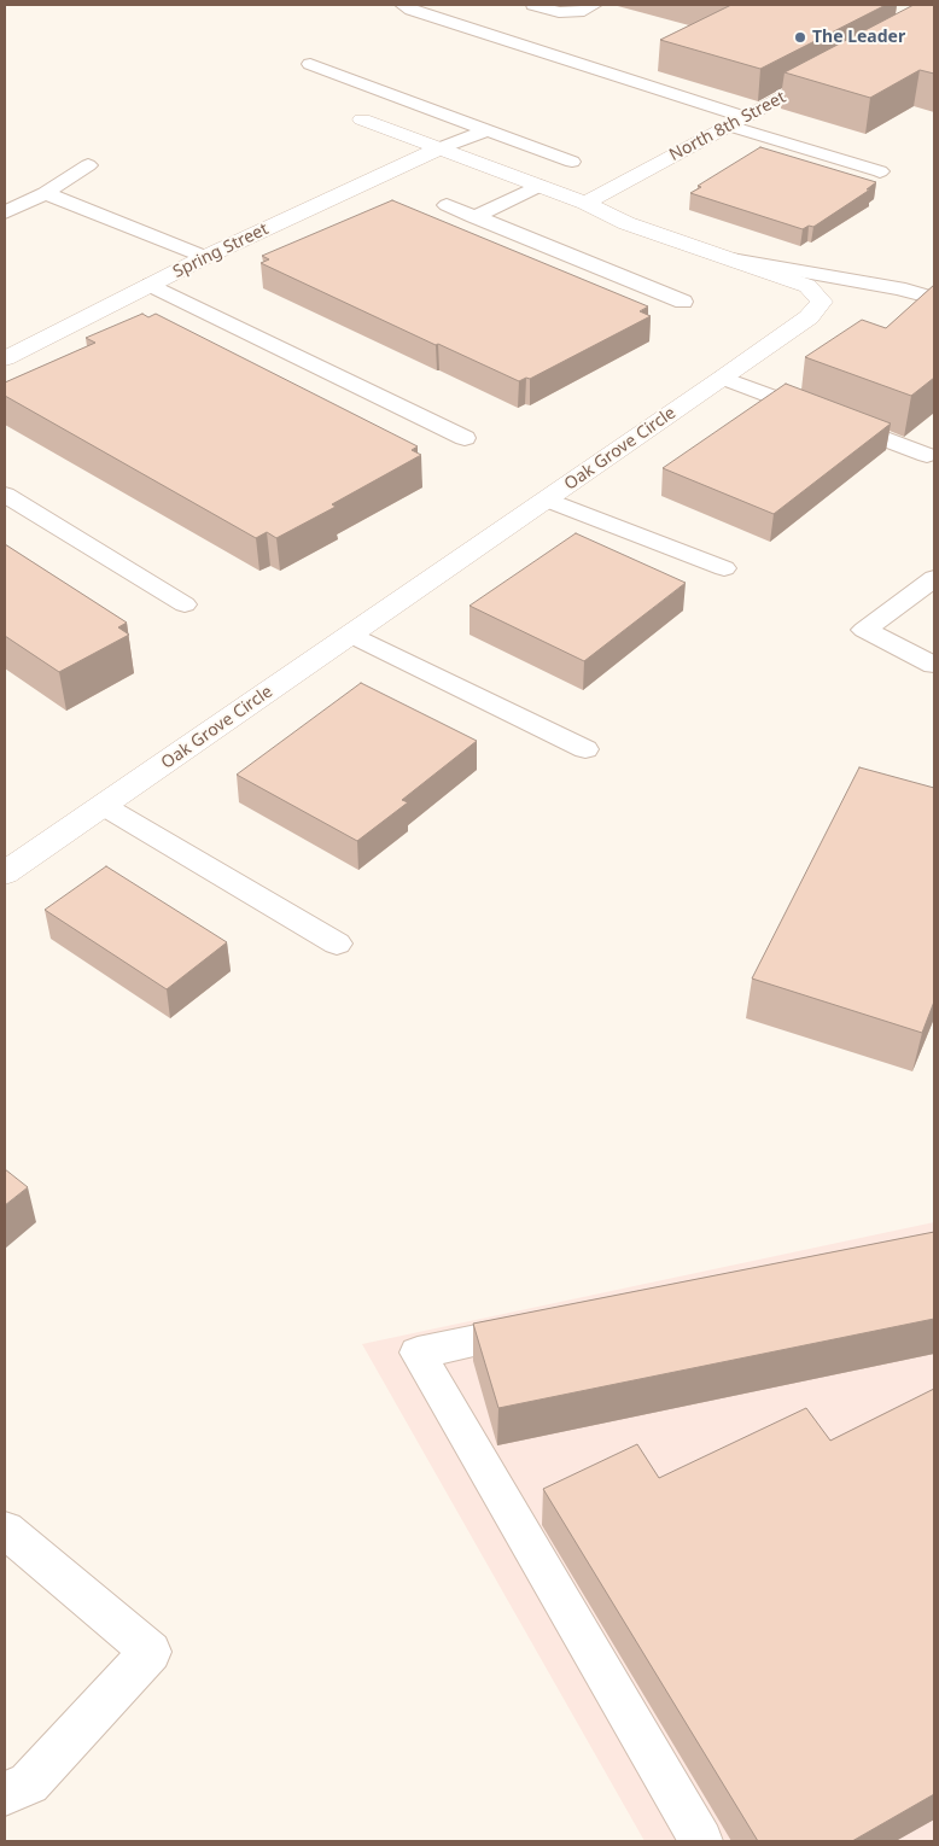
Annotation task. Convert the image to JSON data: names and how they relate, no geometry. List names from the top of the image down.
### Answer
{
  "streets": {
    "street": ["North 8th Street", "Spring Street", "Oak Grove Circle"]
  },
  "crossings": [
    ["North 8th Street", "Oak Grove Circle"],
    ["Spring Street", "Oak Grove Circle"]
  ],
  "places": ["The Leader"]
}
